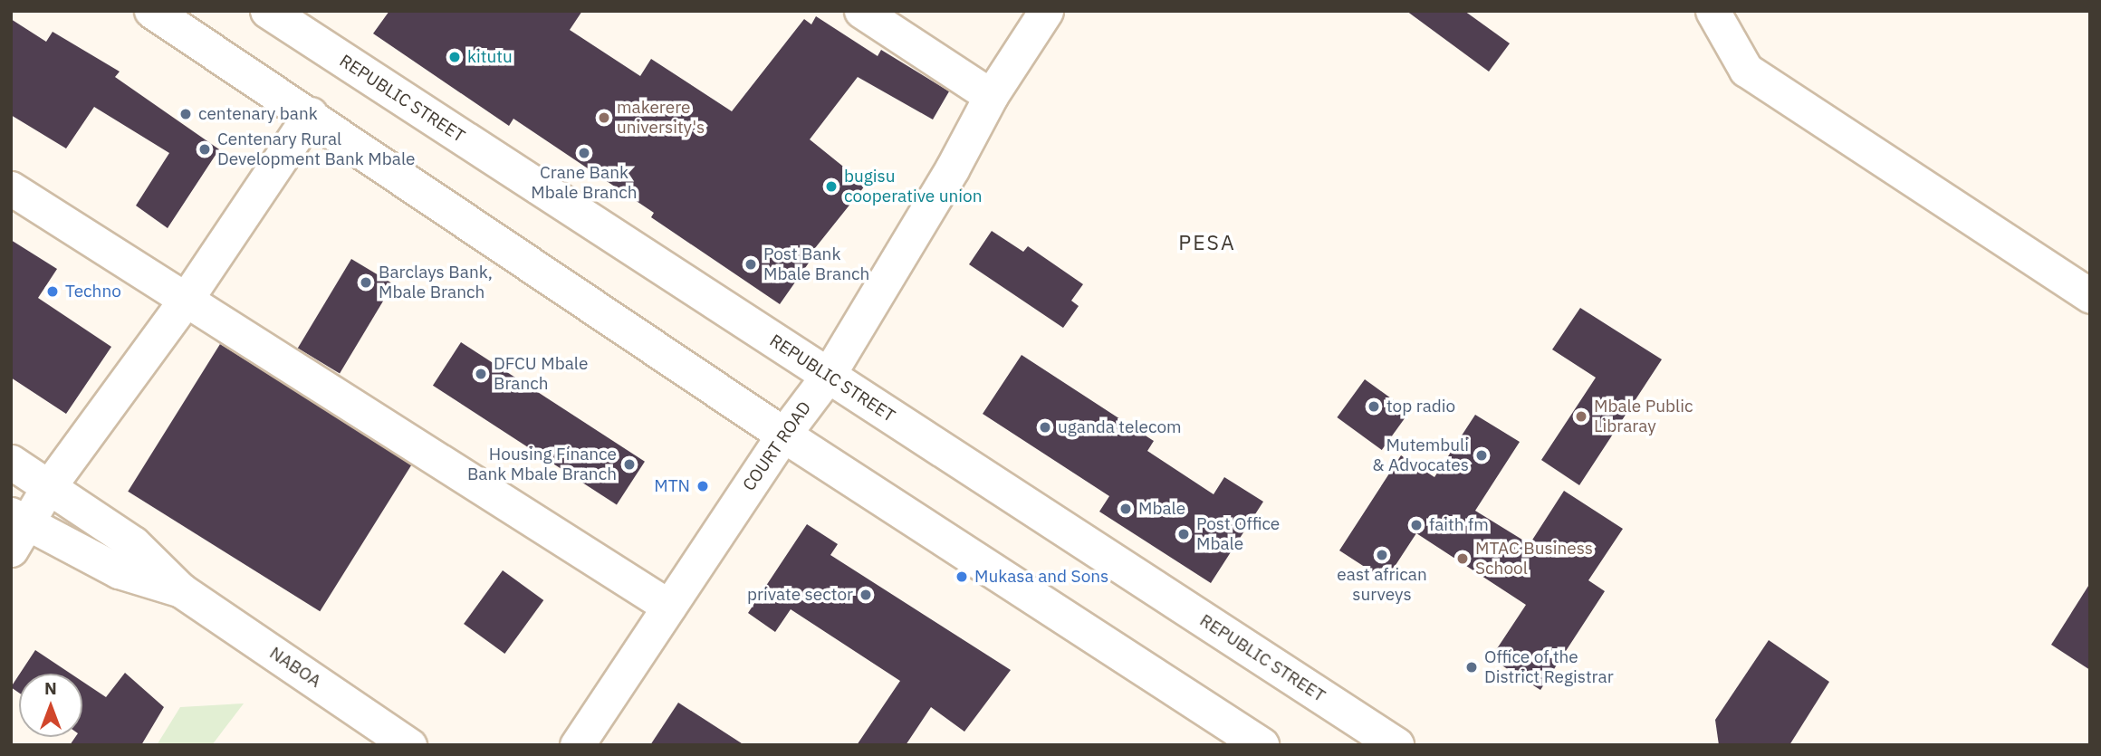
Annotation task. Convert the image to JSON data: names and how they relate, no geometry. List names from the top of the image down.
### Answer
{
  "streets": {
    "main road": ["REPUBLIC STREET"],
    "street": ["COURT ROAD", "NABOA"]
  },
  "crossings": [
    ["REPUBLIC STREET", "COURT ROAD"]
  ],
  "districts": ["PESA"],
  "places": [
    "kitutu",
    "centenary bank",
    "makerere university's",
    "Centenary Rural Development Bank Mbale",
    "Crane Bank Mbale Branch",
    "bugisu cooperative union",
    "Post Bank Mbale Branch",
    "Barclays Bank, Mbale Branch",
    "Techno",
    "DFCU Mbale Branch",
    "top radio",
    "Mbale Public Libraray",
    "uganda telecom",
    "Mutembuli & Advocates",
    "Housing Finance Bank Mbale Branch",
    "MTN",
    "Mbale",
    "faith fm",
    "Post Office Mbale",
    "east african surveys",
    "MTAC Business School",
    "Mukasa and Sons",
    "private sector",
    "Office of the District Registrar"
  ],
  "north": "top"
}
